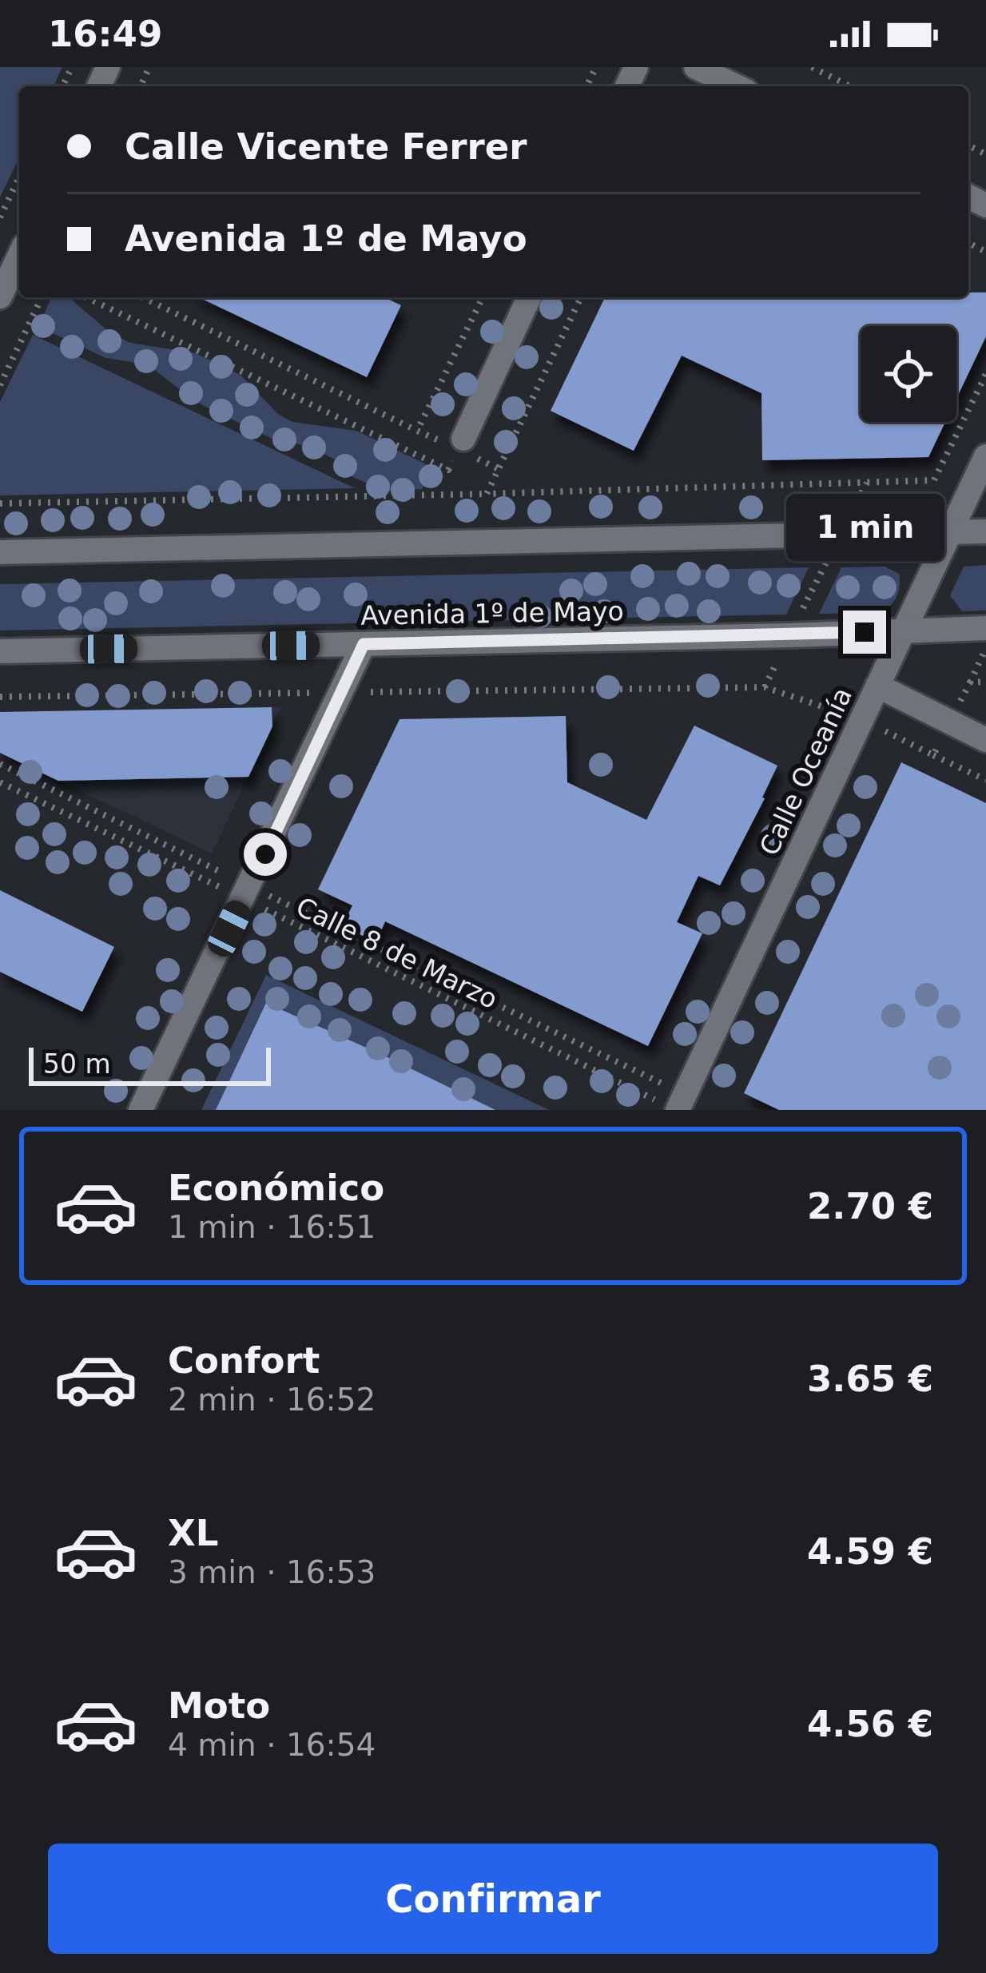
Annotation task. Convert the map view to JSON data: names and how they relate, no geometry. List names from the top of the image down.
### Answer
{
  "streets": {
    "street": ["Avenida 1º de Mayo", "Calle Oceanía"],
    "path": ["Calle 8 de Marzo"]
  },
  "crossings": [
    ["Avenida 1º de Mayo", "Calle Oceanía"],
    ["Calle Oceanía", "Calle 8 de Marzo"]
  ],
  "scale_bar": "50 m",
  "page": {
    "status": "16:49",
    "banner": ["Calle Vicente Ferrer", "Avenida 1º de Mayo"],
    "bubble": "1 min",
    "scale": "50 m",
    "list": [
      {
        "name": "Económico",
        "note": "1 min · 16:51",
        "value": "2.70 €"
      },
      {
        "name": "Confort",
        "note": "2 min · 16:52",
        "value": "3.65 €"
      },
      {
        "name": "XL",
        "note": "3 min · 16:53",
        "value": "4.59 €"
      },
      {
        "name": "Moto",
        "note": "4 min · 16:54",
        "value": "4.56 €"
      }
    ],
    "buttons": "Confirmar"
  }
}
